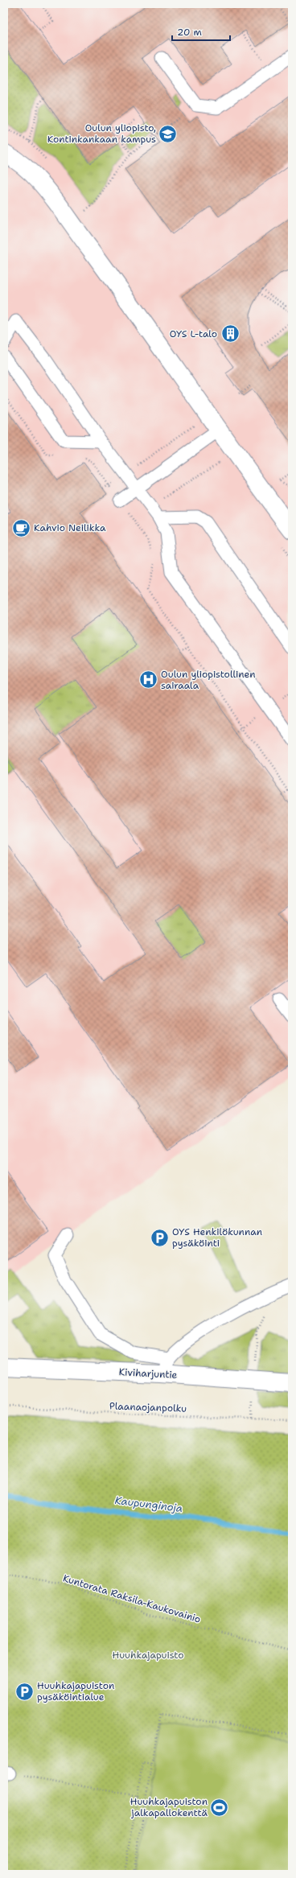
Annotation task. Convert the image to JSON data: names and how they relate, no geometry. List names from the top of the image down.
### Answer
{
  "streets": {
    "street": ["Kiviharjuntie"],
    "path": ["Plaanaojanpolku", "Kuntorata Raksila-Kaukovainio"]
  },
  "water": ["Kaupunginoja"],
  "parks": ["Huuhkajapuisto"],
  "places": {
    "school or university": ["Oulun yliopisto, Kontinkankaan kampus"],
    "building": ["OYS L-talo"],
    "cafe": ["Kahvio Neilikka"],
    "hospital": ["Oulun yliopistollinen sairaala"],
    "parking": ["OYS Henkilökunnan pysäköinti", "Huuhkajapuiston pysäköintialue"],
    "sports": ["Huuhkajapuiston jalkapallokenttä"]
  },
  "scale_bar": "20 m"
}
